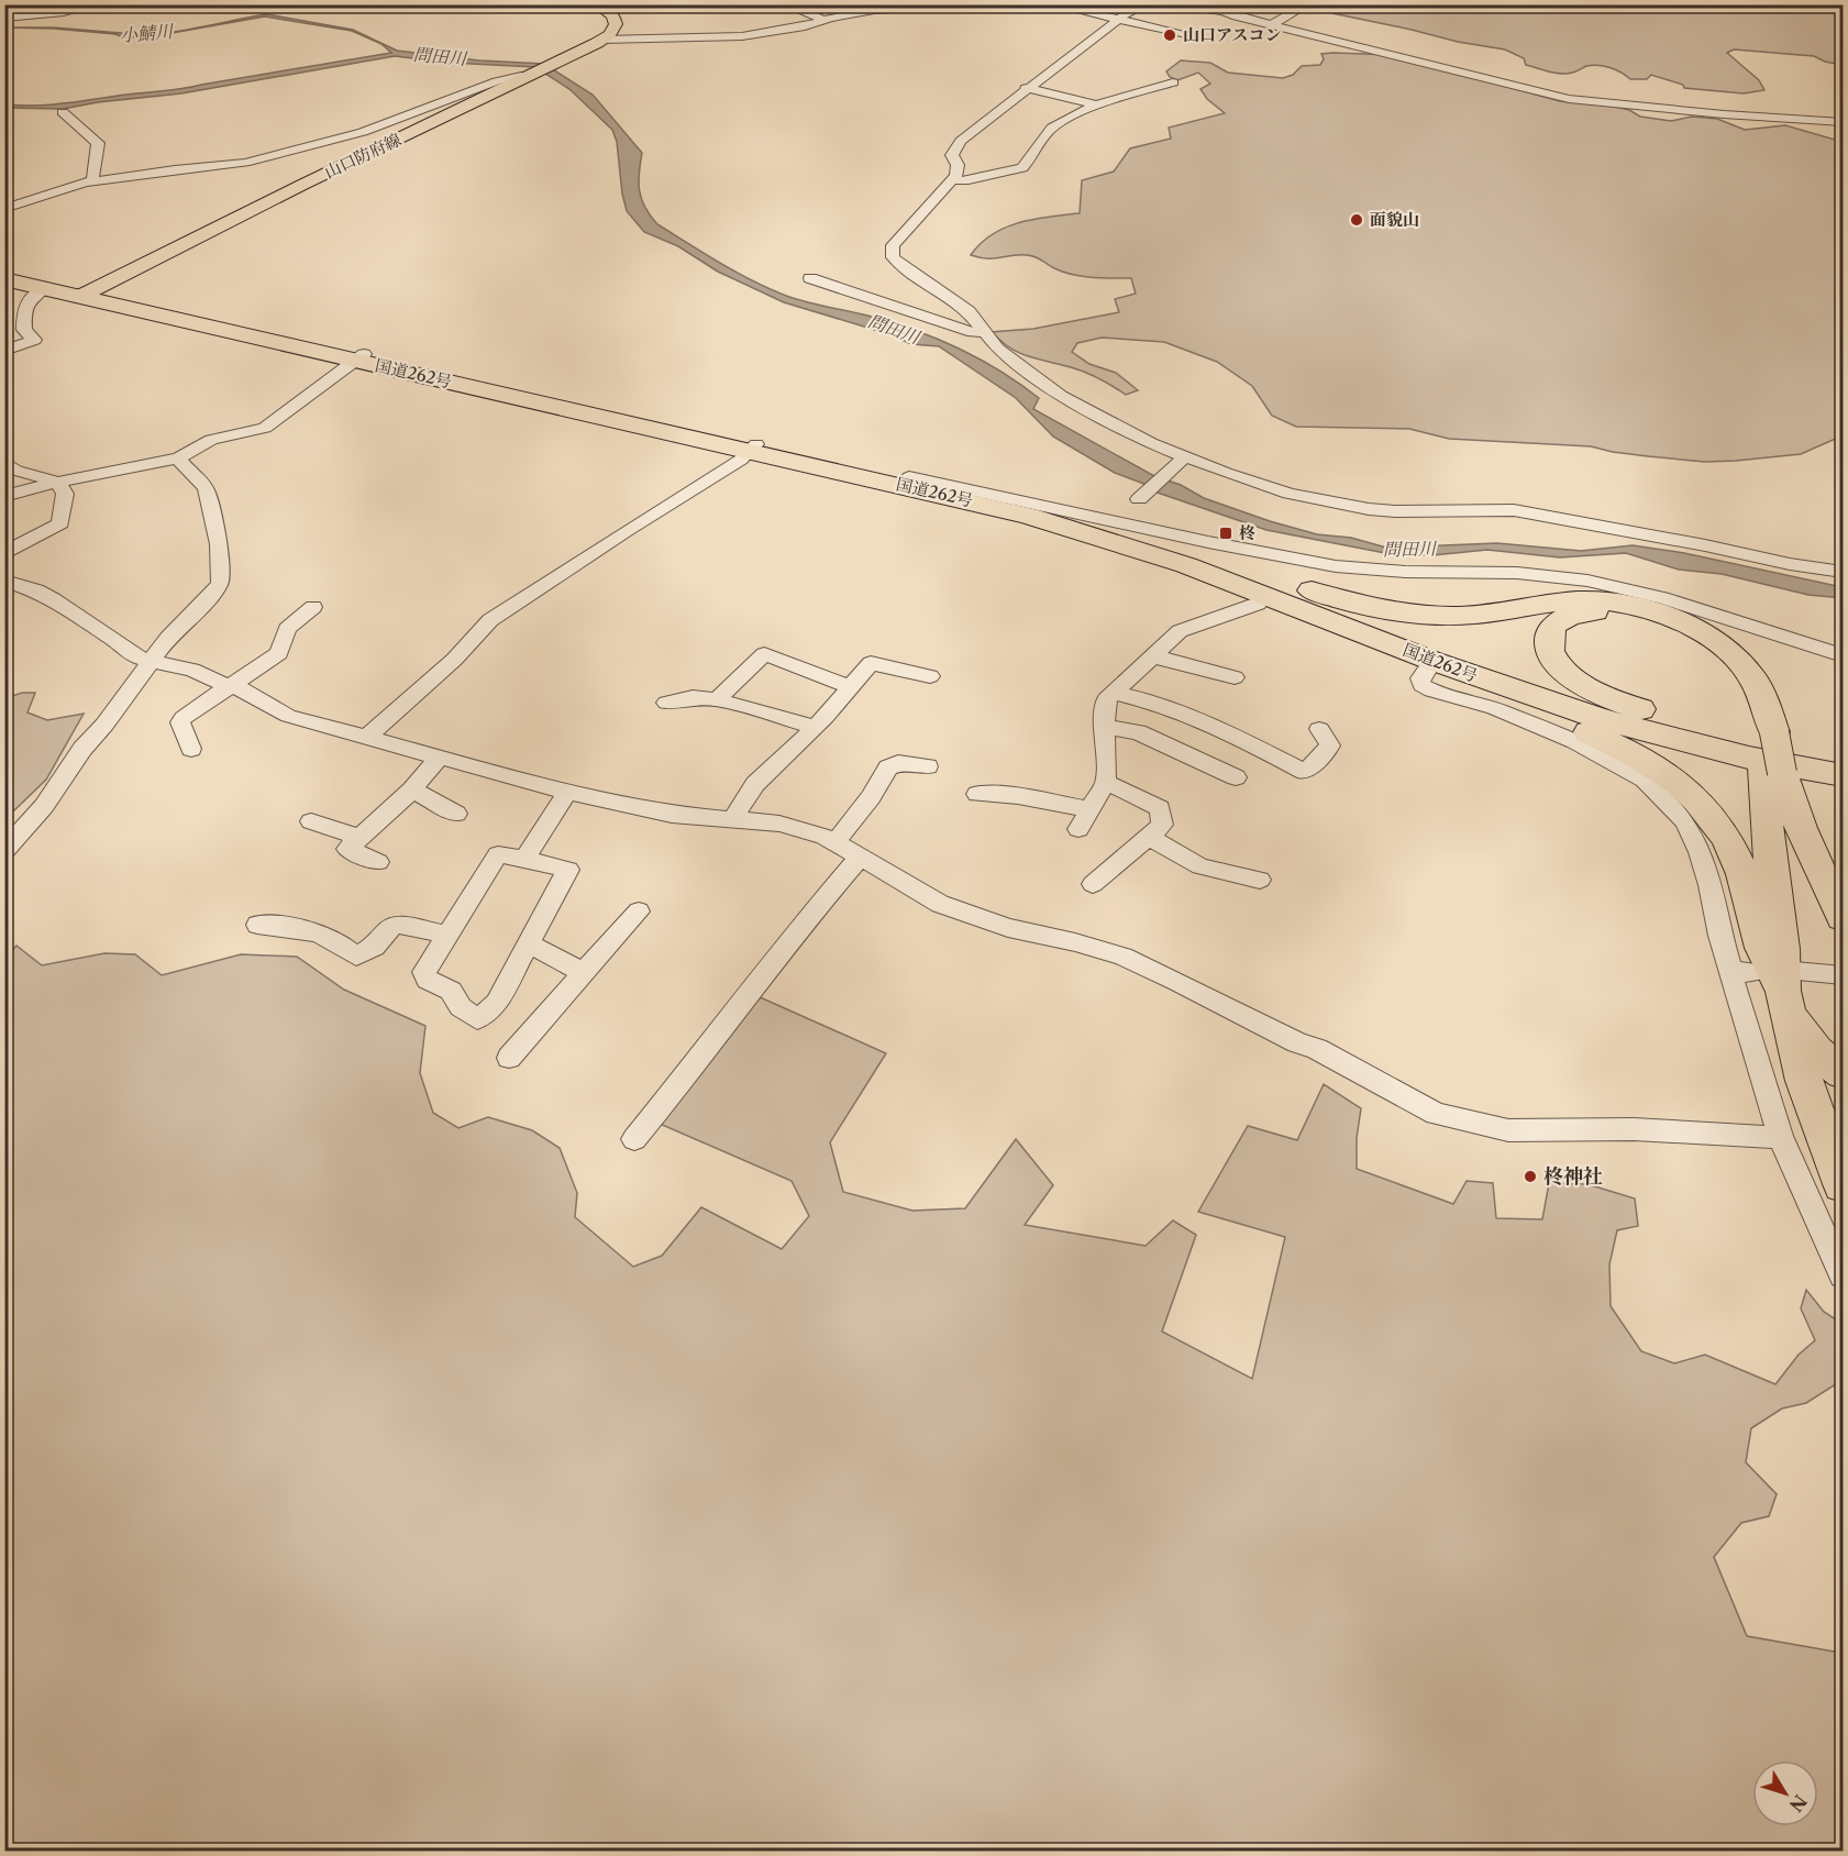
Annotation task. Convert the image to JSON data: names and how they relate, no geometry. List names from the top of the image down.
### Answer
{
  "streets": {
    "highway": ["国道262号"],
    "main road": ["山口防府線"]
  },
  "crossings": [
    ["山口防府線", "国道262号"]
  ],
  "water": ["小鯖川", "問田川"],
  "places": {
    "other": ["山口アスコン", "面貌山", "柊神社"],
    "transit": ["柊"]
  },
  "north": "bottom right"
}
